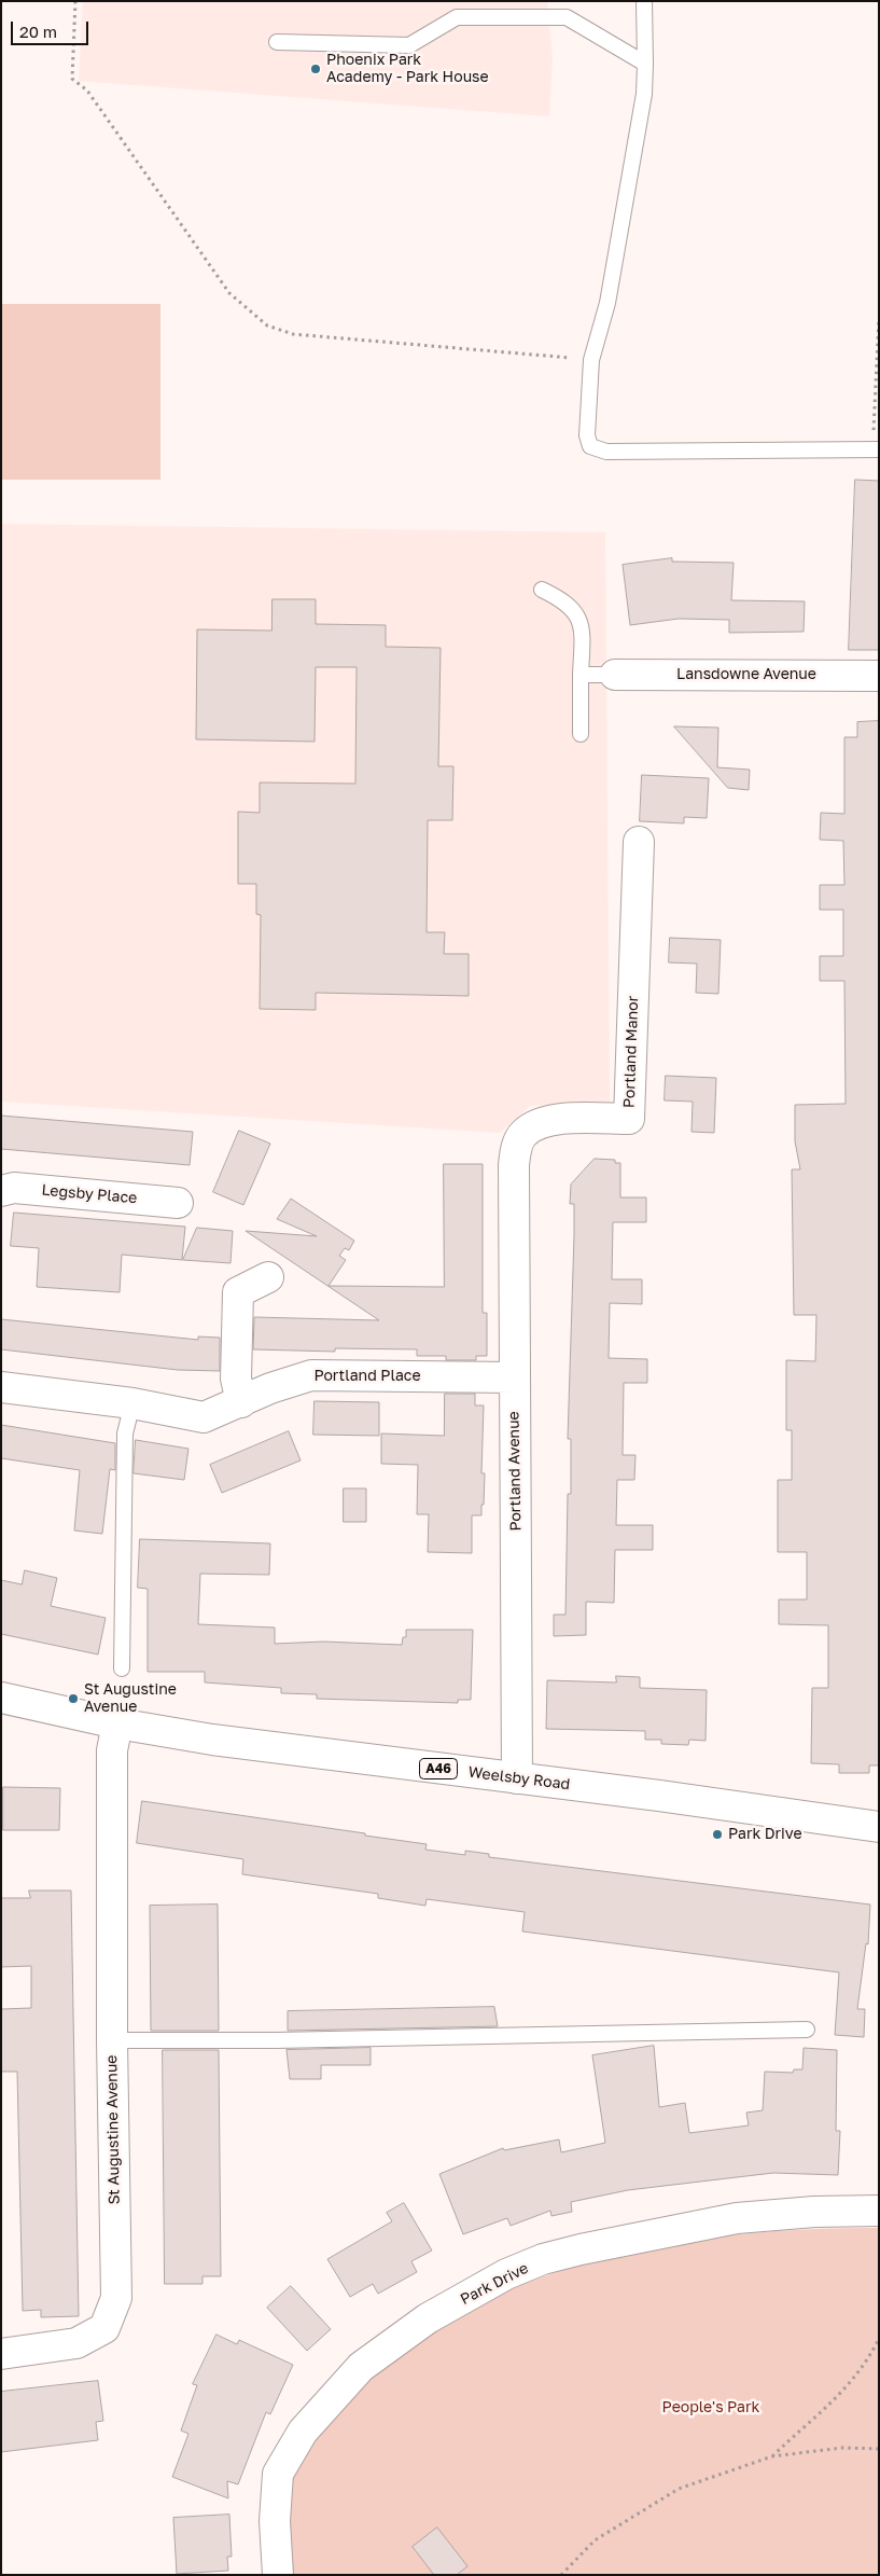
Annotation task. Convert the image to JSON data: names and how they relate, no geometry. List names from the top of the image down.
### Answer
{
  "streets": {
    "main road": [
      "Lansdowne Avenue",
      "Portland Manor",
      "Legsby Place",
      "Portland Place",
      "Portland Avenue",
      "A46",
      "Weelsby Road",
      "St Augustine Avenue",
      "Park Drive"
    ]
  },
  "crossings": [
    ["Portland Manor", "Portland Avenue"],
    ["Portland Place", "Portland Avenue"],
    ["Portland Avenue", "Weelsby Road"],
    ["Weelsby Road", "St Augustine Avenue"]
  ],
  "parks": ["People's Park"],
  "places": ["Phoenix Park Academy - Park House", "St Augustine Avenue", "Park Drive"],
  "scale_bar": "20 m"
}
